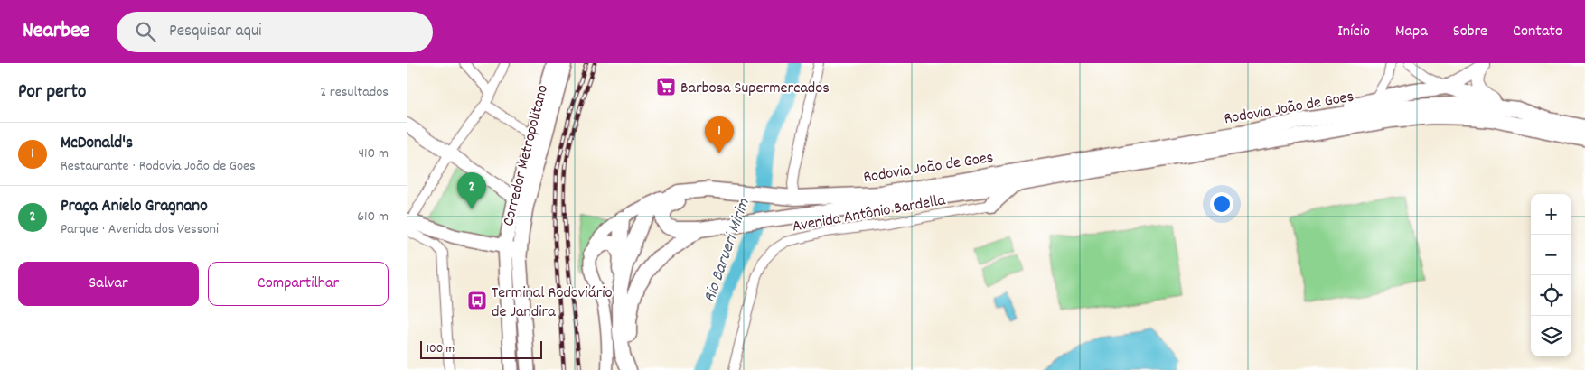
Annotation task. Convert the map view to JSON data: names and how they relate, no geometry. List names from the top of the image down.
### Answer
{
  "streets": {
    "highway": ["Rodovia João de Goes"],
    "main road": ["Corredor Metropolitano"],
    "street": ["Avenida Antônio Bardella"]
  },
  "water": ["Rio Barueri Mirim"],
  "places": {
    "supermarket": ["Barbosa Supermercados"],
    "bus stop": ["Terminal Rodoviário de Jandira"]
  },
  "scale_bar": "100 m",
  "page": {
    "header": "Nearbee",
    "search": "Pesquisar aqui",
    "nav": [
      "Início",
      "Mapa",
      "Sobre",
      "Contato"
    ],
    "heading": ["Por perto", "2 resultados"],
    "pins": ["1", "2"],
    "list": [
      {
        "mark": "1",
        "name": "McDonald's",
        "note": "Restaurante · Rodovia João de Goes",
        "value": "410 m"
      },
      {
        "mark": "2",
        "name": "Praça Anielo Gragnano",
        "note": "Parque · Avenida dos Vessoni",
        "value": "610 m"
      }
    ],
    "map_buttons": ["+", "−"],
    "buttons": ["Salvar", "Compartilhar"],
    "scale": "100 m"
  }
}
